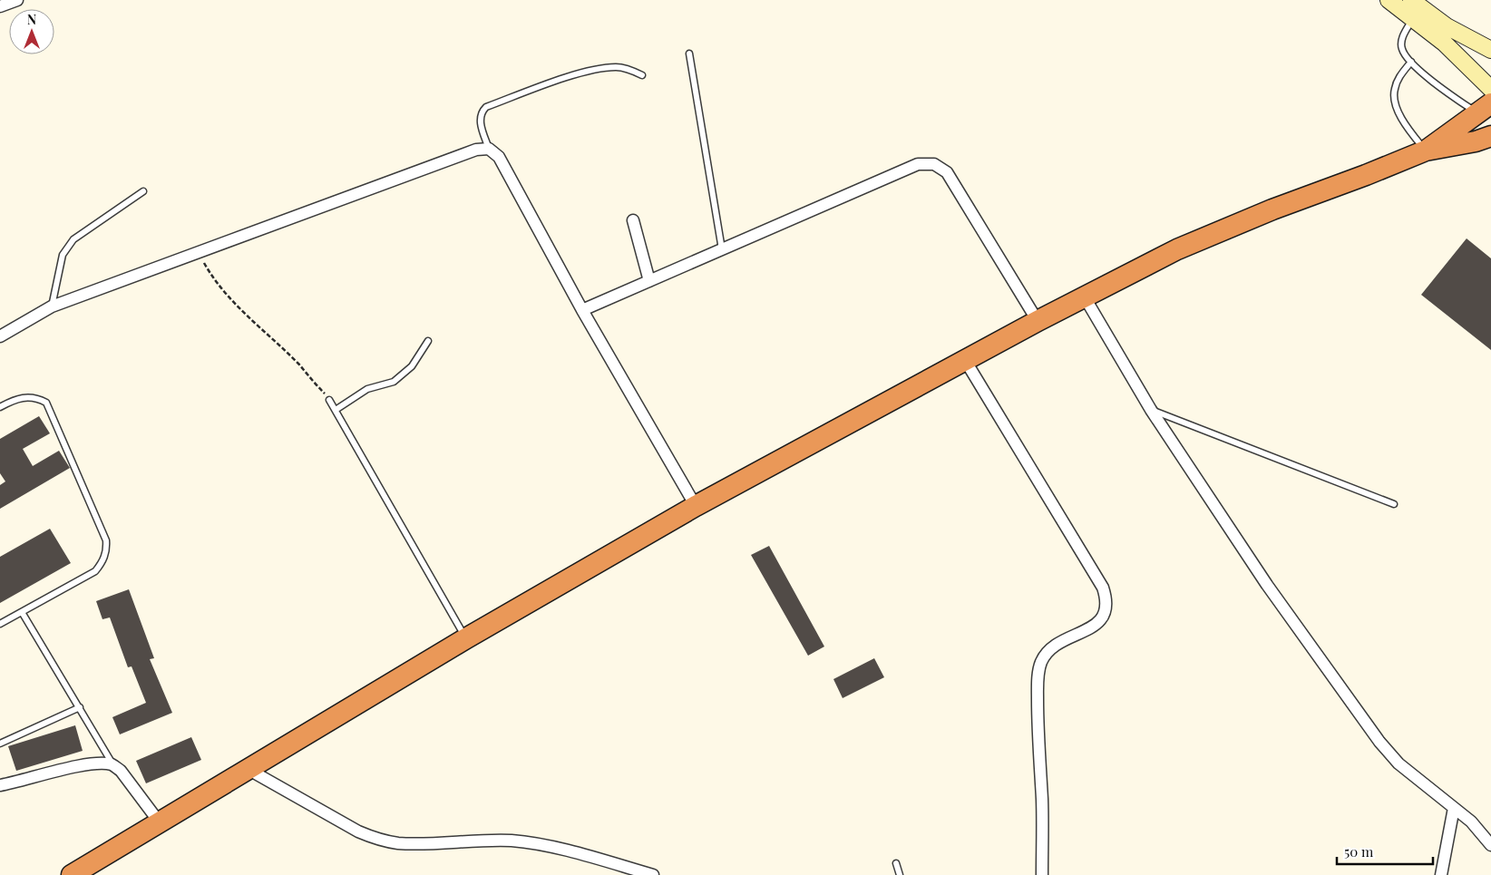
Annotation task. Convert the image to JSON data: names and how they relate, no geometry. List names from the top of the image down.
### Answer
{
  "scale_bar": "50 m",
  "north": "top"
}
